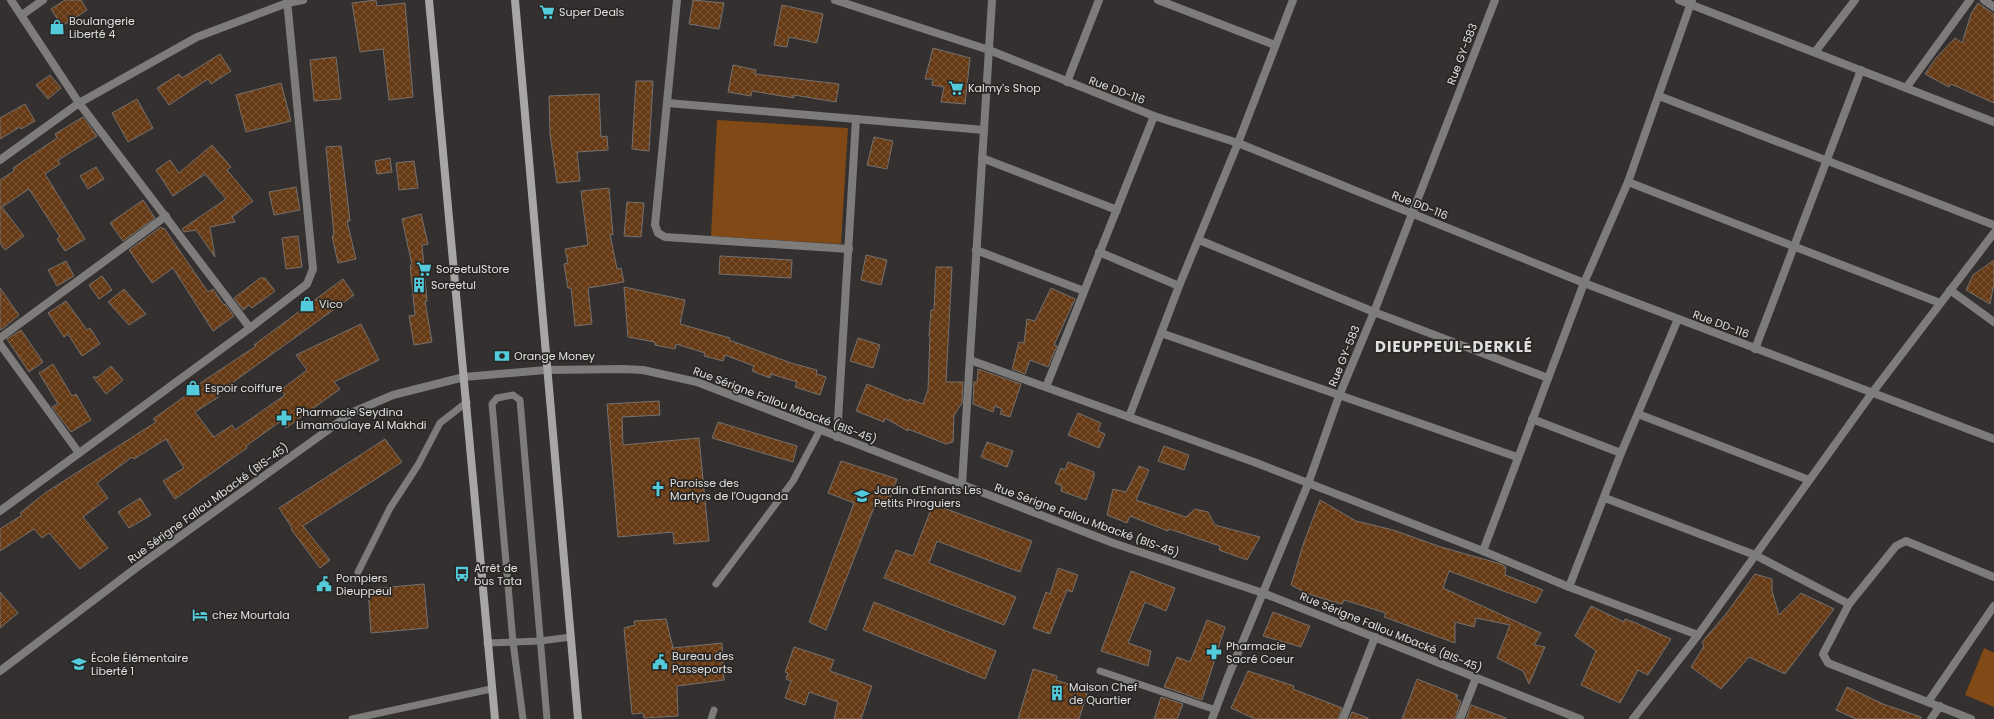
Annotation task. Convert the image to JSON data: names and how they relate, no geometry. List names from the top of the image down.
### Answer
{
  "streets": {
    "street": ["Rue GY-583", "Rue DD-116", "Rue Sérigne Fallou Mbacké (BIS-45)"]
  },
  "crossings": [
    ["Rue GY-583", "Rue DD-116"],
    ["Rue GY-583", "Rue Sérigne Fallou Mbacké (BIS-45)"]
  ],
  "districts": ["DIEUPPEUL-DERKLÉ"],
  "places": {
    "supermarket": ["Super Deals", "Kalmy's Shop", "SoreetulStore"],
    "shop": ["Boulangerie Liberté 4", "Vico", "Espoir coiffure"],
    "building": ["Soreetul", "Maison Chef de Quartier"],
    "bank": ["Orange Money"],
    "pharmacy": ["Pharmacie Seydina Limamoulaye Al Makhdi", "Pharmacie Sacré Coeur"],
    "church": ["Paroisse des Martyrs de l'Ouganda"],
    "school or university": ["Jardin d'Enfants Les Petits Piroguiers", "École Élémentaire Liberté 1"],
    "bus stop": ["Arrêt de bus Tata"],
    "public building": ["Pompiers Dieuppeul", "Bureau des Passeports"],
    "hotel": ["chez Mourtala"]
  }
}
